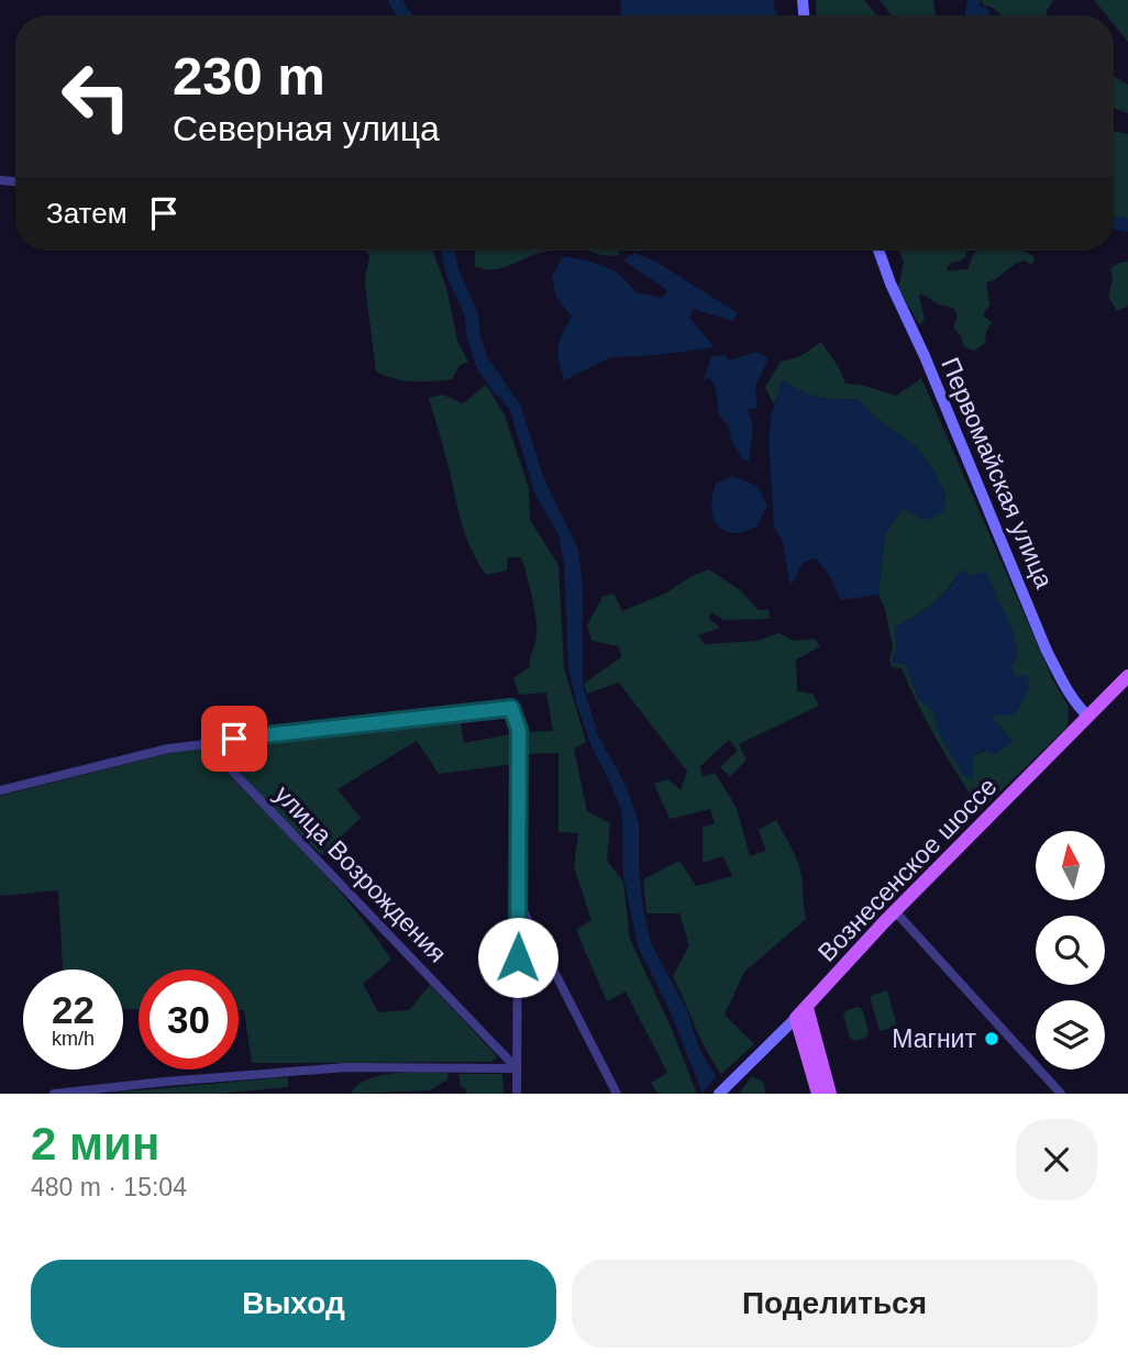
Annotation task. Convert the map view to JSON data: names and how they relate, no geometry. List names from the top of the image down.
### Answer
{
  "streets": {
    "main road": ["Вознесенское шоссе"],
    "street": ["Первомайская улица", "улица Возрождения"]
  },
  "crossings": [
    ["Первомайская улица", "Вознесенское шоссе"]
  ],
  "places": ["Магнит"],
  "north": "top",
  "page": {
    "turn": ["230 m", "Северная улица"],
    "then": "Затем",
    "speed": "22 km/h",
    "limit": "30",
    "heading": ["2 мин", "480 m · 15:04"],
    "buttons": ["Выход", "Поделиться"]
  }
}
